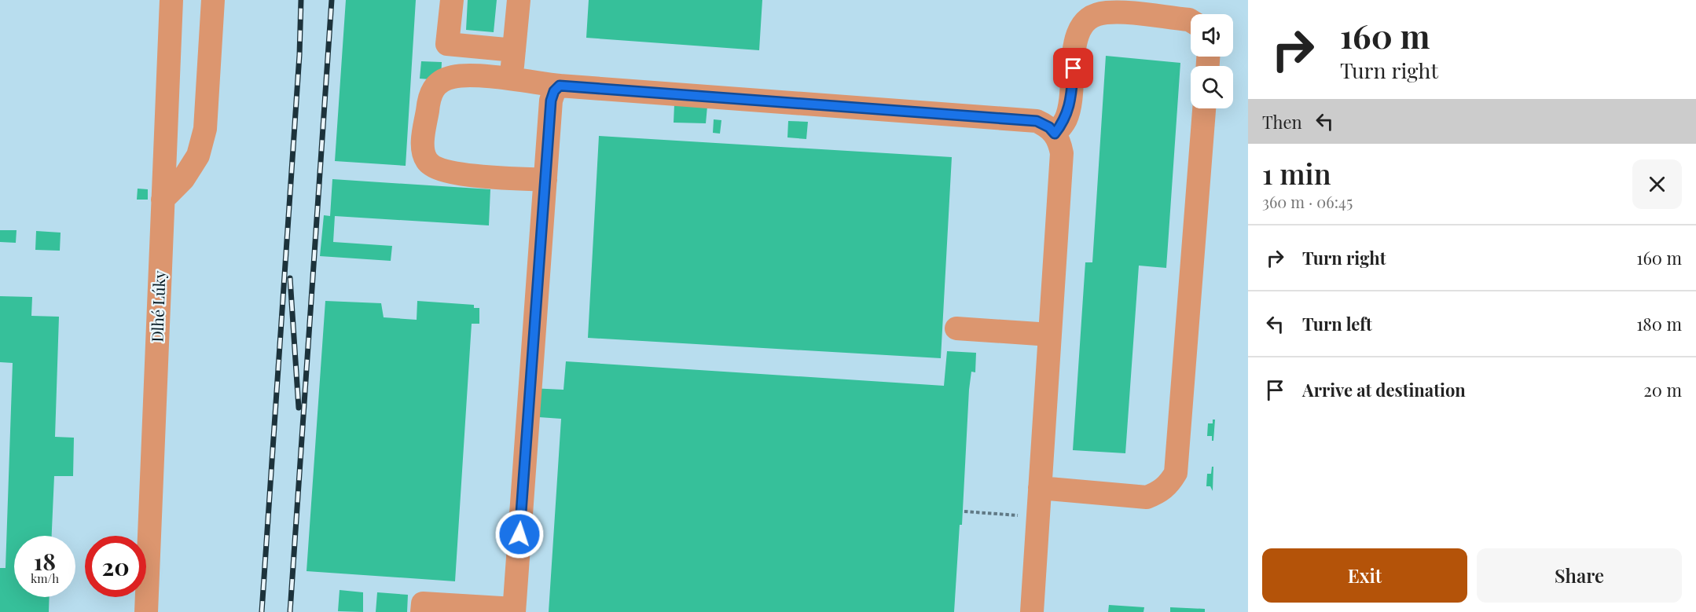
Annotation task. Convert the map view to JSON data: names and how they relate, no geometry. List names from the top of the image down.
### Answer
{
  "streets": {
    "lane": ["Dlhé Lúky"]
  },
  "page": {
    "turn": ["160 m", "Turn right"],
    "then": "Then",
    "heading": ["1 min", "360 m · 06:45"],
    "list": [
      {
        "name": "Turn right",
        "value": "160 m"
      },
      {
        "name": "Turn left",
        "value": "180 m"
      },
      {
        "name": "Arrive at destination",
        "value": "20 m"
      }
    ],
    "speed": "18 km/h",
    "limit": "20",
    "buttons": ["Exit", "Share"]
  }
}
